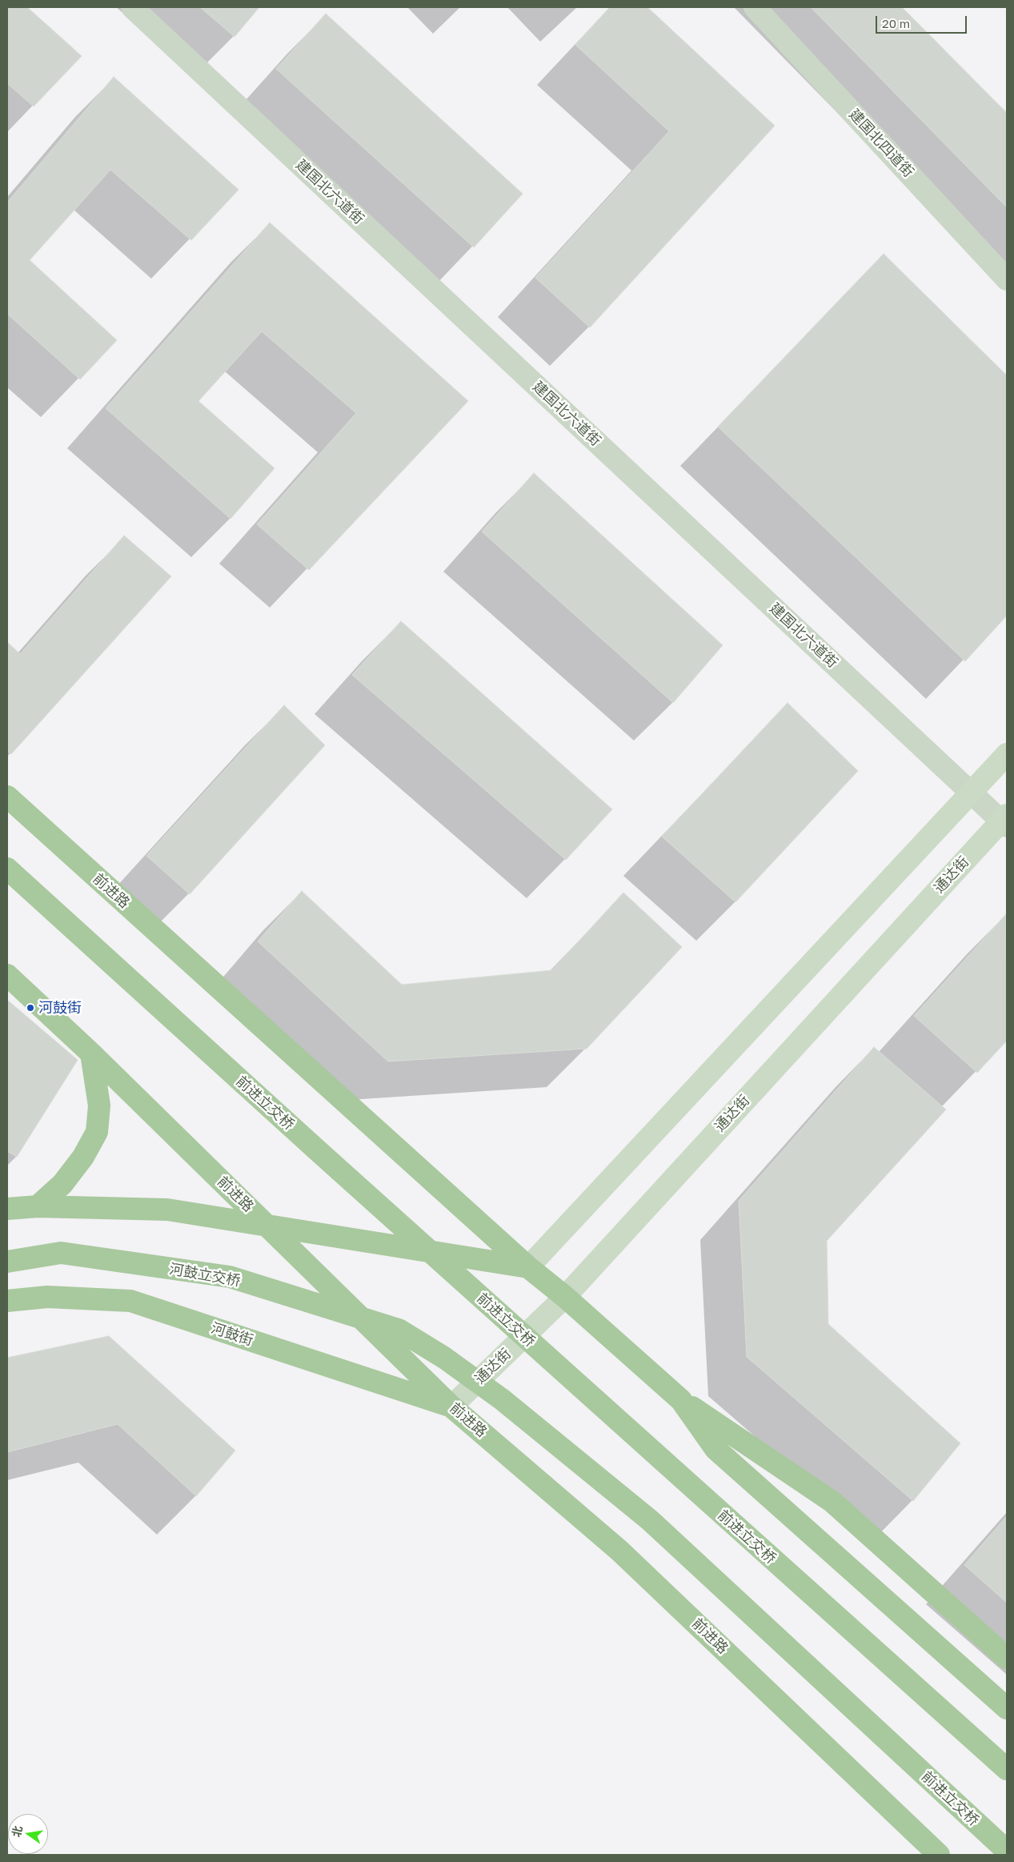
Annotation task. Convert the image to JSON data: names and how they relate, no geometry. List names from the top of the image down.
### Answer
{
  "streets": {
    "highway": [
      "前进路",
      "前进立交桥",
      "河鼓立交桥",
      "河鼓街"
    ],
    "main road": ["通达街"],
    "street": ["建国北四道街", "建国北六道街"]
  },
  "crossings": [
    ["建国北六道街", "通达街"],
    ["通达街", "前进路"],
    ["通达街", "河鼓街"],
    ["前进路", "河鼓街"],
    ["前进立交桥", "河鼓立交桥"]
  ],
  "places": ["河鼓街"],
  "scale_bar": "20 m",
  "north": "left"
}
